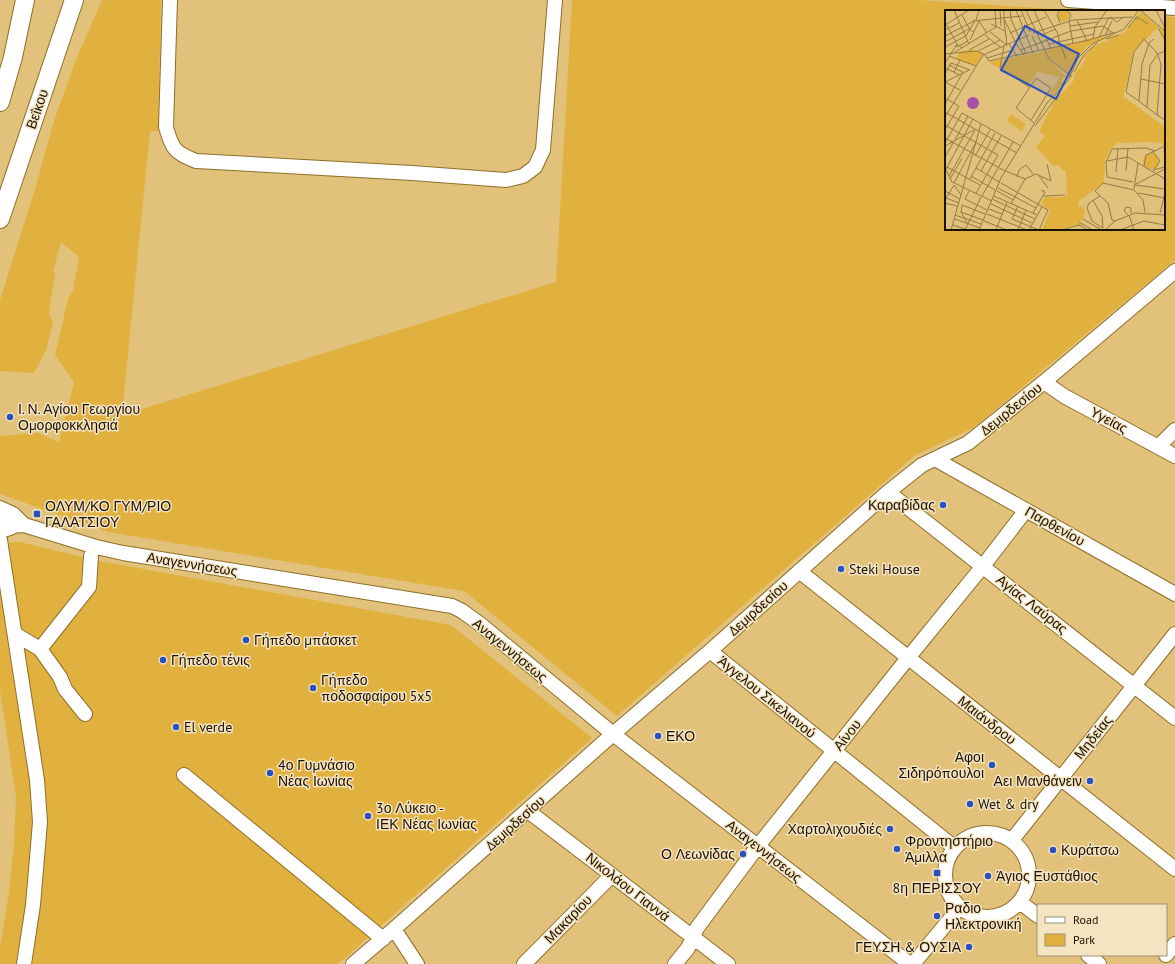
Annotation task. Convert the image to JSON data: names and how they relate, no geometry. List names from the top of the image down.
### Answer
{
  "streets": {
    "main road": ["Βεΐκου"],
    "street": [
      "Δεμιρδεσίου",
      "Υγείας",
      "Παρθενίου",
      "Αναγεννήσεως",
      "Αγίας Λαύρας",
      "Άγγελου Σικελιανού",
      "Μαιάνδρου",
      "Αίνου",
      "Μηδείας",
      "Νικολάου Γιαννά",
      "Μακαρίου"
    ]
  },
  "crossings": [
    ["Δεμιρδεσίου", "Υγείας"],
    ["Δεμιρδεσίου", "Παρθενίου"],
    ["Δεμιρδεσίου", "Αναγεννήσεως"],
    ["Δεμιρδεσίου", "Αγίας Λαύρας"],
    ["Δεμιρδεσίου", "Άγγελου Σικελιανού"],
    ["Δεμιρδεσίου", "Μαιάνδρου"],
    ["Δεμιρδεσίου", "Νικολάου Γιαννά"],
    ["Παρθενίου", "Αίνου"],
    ["Αναγεννήσεως", "Αίνου"],
    ["Αγίας Λαύρας", "Αίνου"],
    ["Αγίας Λαύρας", "Μηδείας"],
    ["Άγγελου Σικελιανού", "Αίνου"],
    ["Άγγελου Σικελιανού", "Μηδείας"],
    ["Μαιάνδρου", "Αίνου"],
    ["Μαιάνδρου", "Μηδείας"],
    ["Αίνου", "Νικολάου Γιαννά"],
    ["Νικολάου Γιαννά", "Μακαρίου"]
  ],
  "places": {
    "other": [
      "Ι. Ν. Αγίου Γεωργίου Ομορφοκκλησιά",
      "Καραβίδας",
      "Steki House",
      "Γήπεδο μπάσκετ",
      "Γήπεδο τένις",
      "Γήπεδο ποδοσφαίρου 5x5",
      "El verde",
      "ΕΚΟ",
      "Αφοι Σιδηρόπουλοι",
      "4ο Γυμνάσιο Νέας Ιωνίας",
      "Αει Μανθάνειν",
      "Wet & dry",
      "3ο Λύκειο - ΙΕΚ Νέας Ιωνίας",
      "Χαρτολιχουδιές",
      "Φροντηστήριο Άμιλλα",
      "Κυράτσω",
      "Ο Λεωνίδας",
      "Άγιος Ευστάθιος",
      "Ραδιο Ηλεκτρονική",
      "ΓΕΥΣΗ & ΟΥΣΙΑ"
    ],
    "transit": ["ΟΛΥΜ/ΚΟ ΓΥΜ/ΡΙΟ ΓΑΛΑΤΣΙΟΥ", "8η ΠΕΡΙΣΣΟΥ"]
  },
  "legend": ["Road", "Park"]
}
